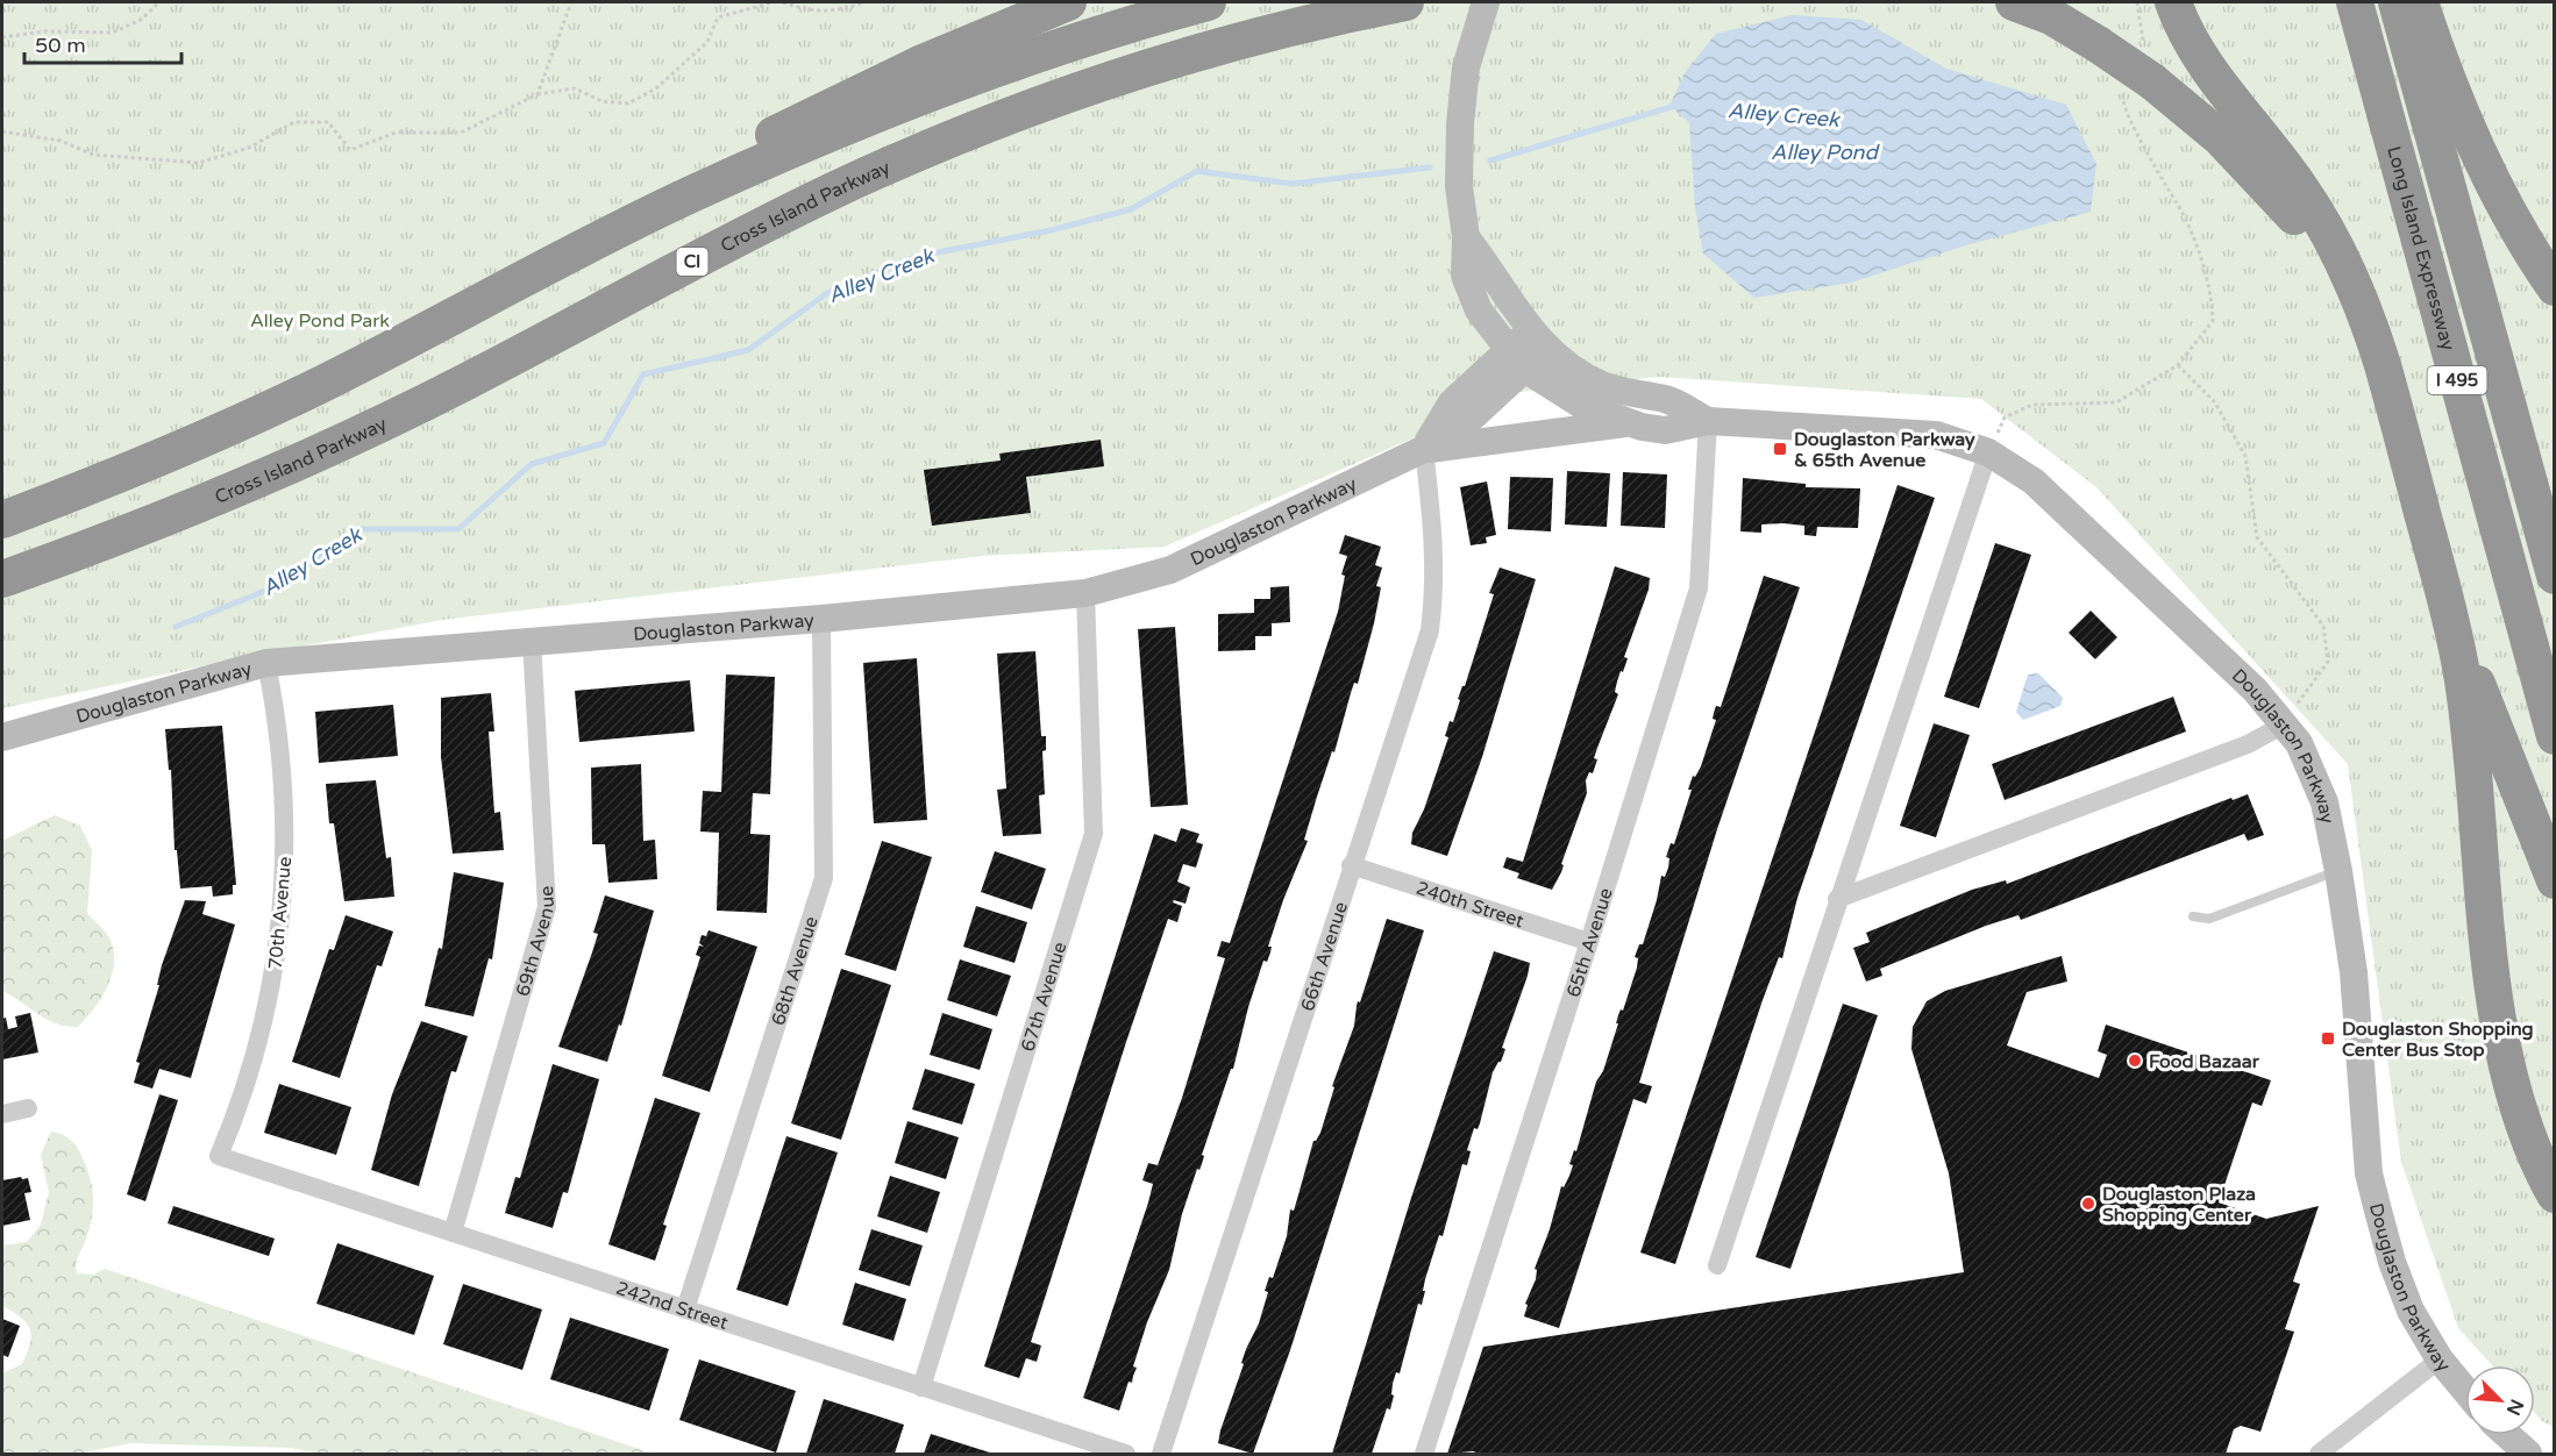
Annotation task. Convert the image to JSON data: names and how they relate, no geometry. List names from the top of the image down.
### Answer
{
  "streets": {
    "highway": [
      "Cross Island Parkway",
      "Long Island Expressway",
      "CI",
      "I 495"
    ],
    "main road": ["Douglaston Parkway"],
    "street": [
      "240th Street",
      "70th Avenue",
      "69th Avenue",
      "65th Avenue",
      "66th Avenue",
      "68th Avenue",
      "67th Avenue",
      "242nd Street"
    ]
  },
  "crossings": [
    ["Douglaston Parkway", "70th Avenue"],
    ["Douglaston Parkway", "69th Avenue"],
    ["Douglaston Parkway", "65th Avenue"],
    ["Douglaston Parkway", "66th Avenue"],
    ["Douglaston Parkway", "68th Avenue"],
    ["Douglaston Parkway", "67th Avenue"],
    ["240th Street", "65th Avenue"],
    ["240th Street", "66th Avenue"],
    ["70th Avenue", "242nd Street"],
    ["69th Avenue", "242nd Street"],
    ["68th Avenue", "242nd Street"],
    ["67th Avenue", "242nd Street"]
  ],
  "water": ["Alley Creek", "Alley Pond"],
  "parks": ["Alley Pond Park"],
  "places": {
    "transit": ["Douglaston Parkway & 65th Avenue", "Douglaston Shopping Center Bus Stop"],
    "other": ["Food Bazaar", "Douglaston Plaza Shopping Center"]
  },
  "scale_bar": "50 m",
  "north": "bottom right"
}
